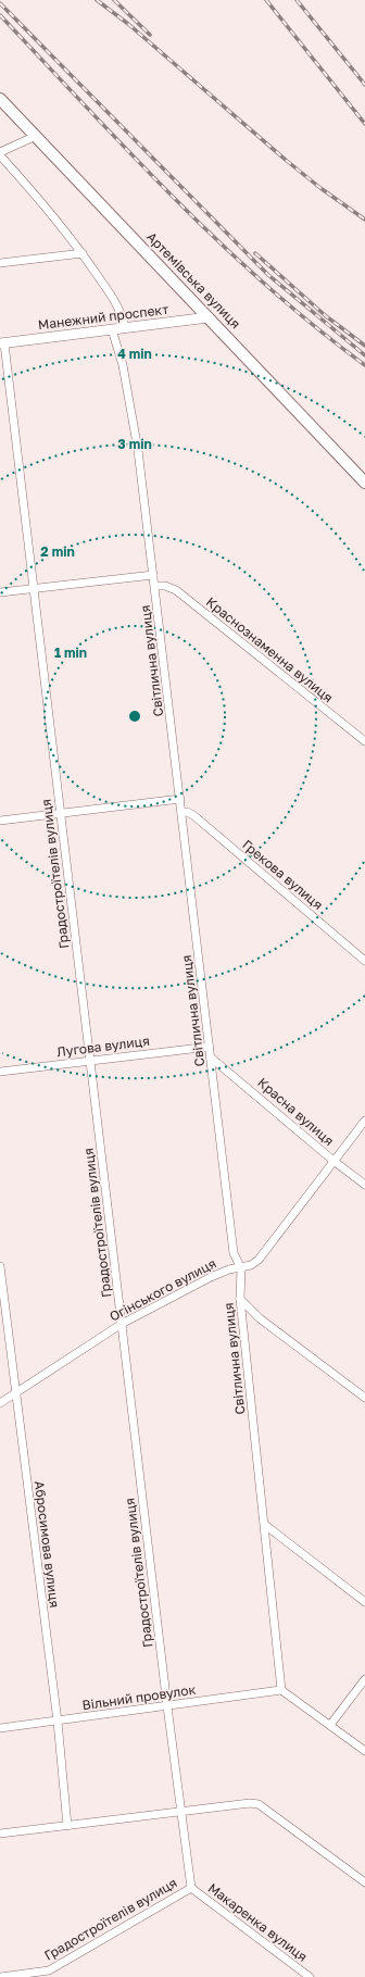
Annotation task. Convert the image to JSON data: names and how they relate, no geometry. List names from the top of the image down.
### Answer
{
  "streets": {
    "main road": ["Артемівська вулиця"],
    "street": [
      "Манежний проспект",
      "Краснознаменна вулиця",
      "Світлична вулиця",
      "Градостроїтелiв вулиця",
      "Грекова вулиця",
      "Лугова вулиця",
      "Красна вулиця",
      "Огінського вулиця",
      "Абросимова вулиця",
      "Вільний провулок",
      "Макаренка вулиця"
    ]
  },
  "crossings": [
    ["Артемівська вулиця", "Манежний проспект"],
    ["Манежний проспект", "Світлична вулиця"],
    ["Манежний проспект", "Градостроїтелiв вулиця"],
    ["Краснознаменна вулиця", "Світлична вулиця"],
    ["Світлична вулиця", "Грекова вулиця"],
    ["Світлична вулиця", "Лугова вулиця"],
    ["Світлична вулиця", "Красна вулиця"],
    ["Світлична вулиця", "Огінського вулиця"],
    ["Світлична вулиця", "Вільний провулок"],
    ["Градостроїтелiв вулиця", "Лугова вулиця"],
    ["Градостроїтелiв вулиця", "Огінського вулиця"],
    ["Градостроїтелiв вулиця", "Вільний провулок"],
    ["Градостроїтелiв вулиця", "Макаренка вулиця"],
    ["Красна вулиця", "Огінського вулиця"],
    ["Огінського вулиця", "Абросимова вулиця"],
    ["Абросимова вулиця", "Вільний провулок"]
  ],
  "rings": [
    "4 min",
    "3 min",
    "2 min",
    "1 min"
  ]
}
